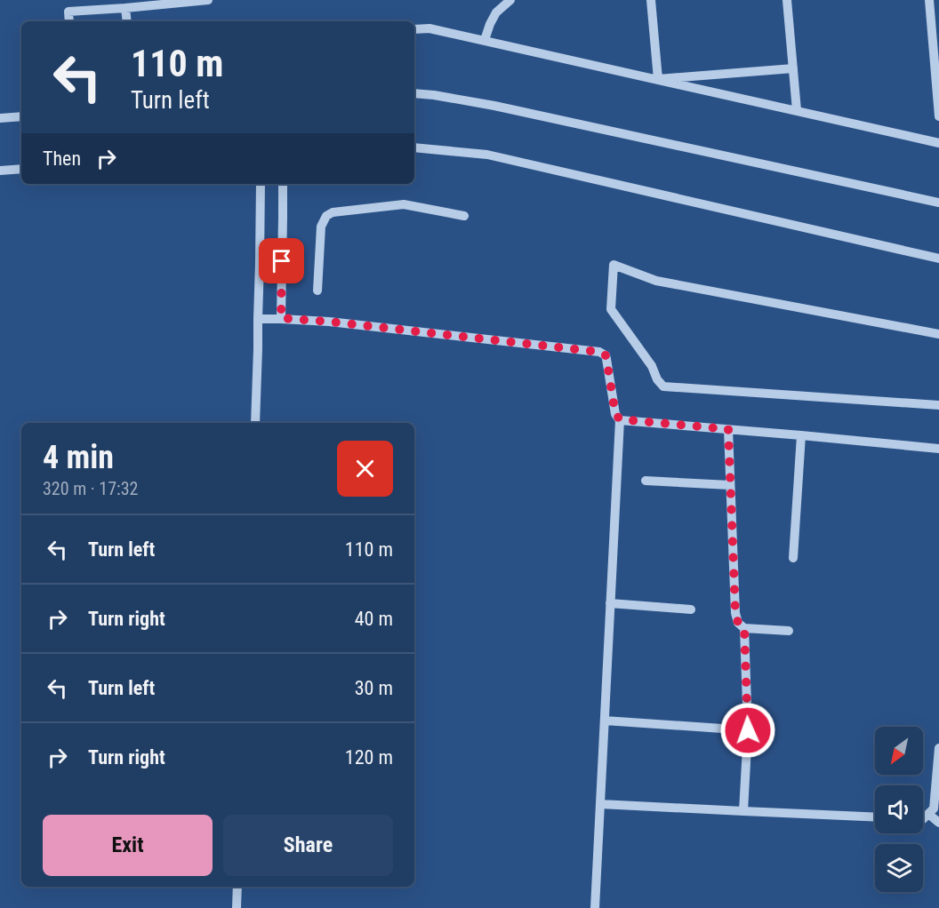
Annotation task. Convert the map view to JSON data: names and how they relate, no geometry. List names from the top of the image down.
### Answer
{
  "north": "bottom left",
  "page": {
    "turn": ["110 m", "Turn left"],
    "then": "Then",
    "heading": ["4 min", "320 m · 17:32"],
    "list": [
      {
        "name": "Turn left",
        "value": "110 m"
      },
      {
        "name": "Turn right",
        "value": "40 m"
      },
      {
        "name": "Turn left",
        "value": "30 m"
      },
      {
        "name": "Turn right",
        "value": "120 m"
      }
    ],
    "buttons": ["Exit", "Share"]
  }
}
